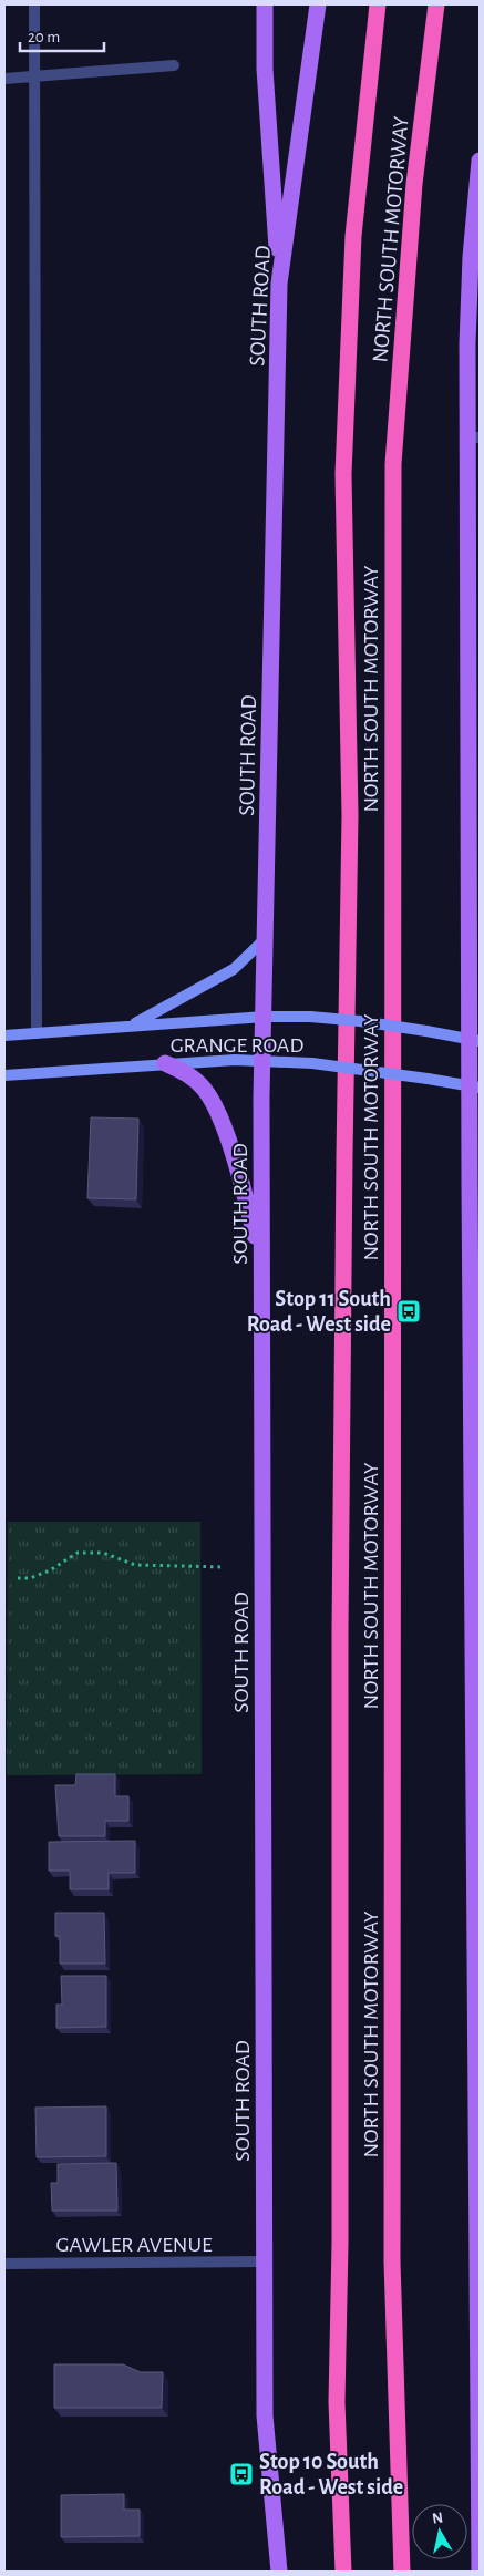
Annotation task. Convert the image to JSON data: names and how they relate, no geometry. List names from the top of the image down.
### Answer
{
  "streets": {
    "highway": ["NORTH SOUTH MOTORWAY"],
    "main road": ["SOUTH ROAD", "GRANGE ROAD"],
    "street": ["GAWLER AVENUE"]
  },
  "crossings": [
    ["SOUTH ROAD", "GRANGE ROAD"],
    ["SOUTH ROAD", "GAWLER AVENUE"]
  ],
  "places": {
    "bus stop": ["Stop 11 South Road - West side", "Stop 10 South Road - West side"]
  },
  "scale_bar": "20 m",
  "north": "top"
}
